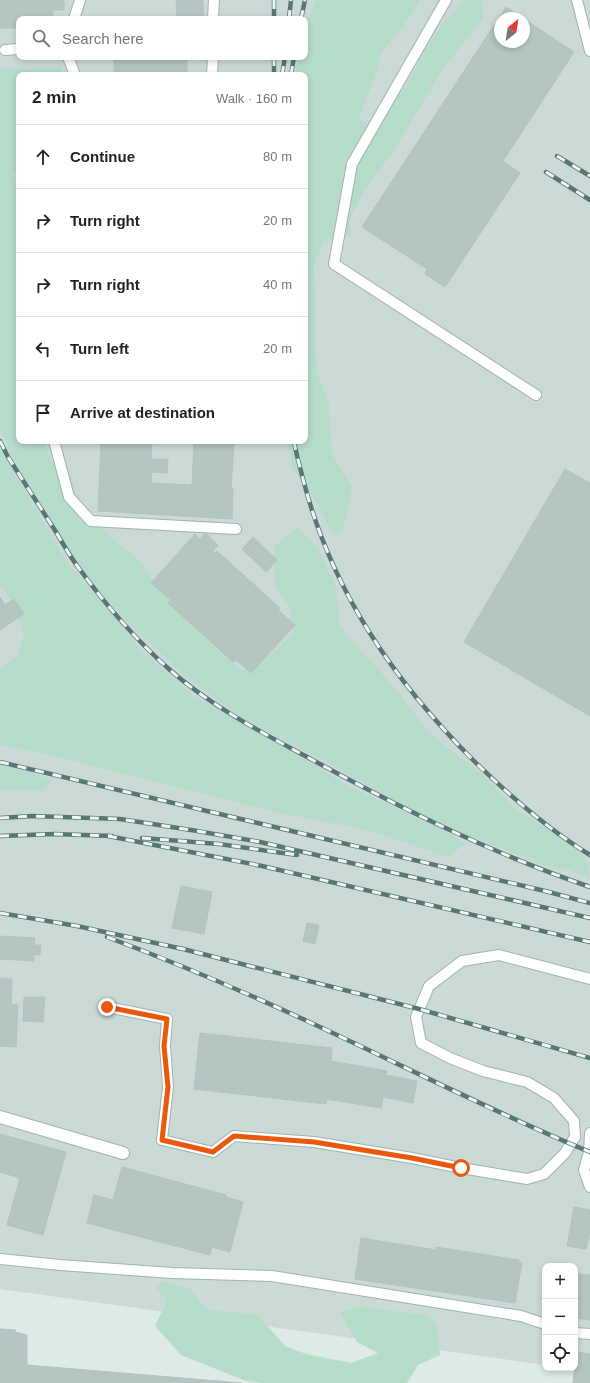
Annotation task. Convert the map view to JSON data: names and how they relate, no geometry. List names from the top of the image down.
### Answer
{
  "north": "top right",
  "page": {
    "search": "Search here",
    "heading": ["2 min", "Walk · 160 m"],
    "list": [
      ["Continue", "80 m"],
      ["Turn right", "20 m"],
      ["Turn right", "40 m"],
      ["Turn left", "20 m"],
      "Arrive at destination"
    ],
    "map_buttons": ["+", "−"]
  }
}
